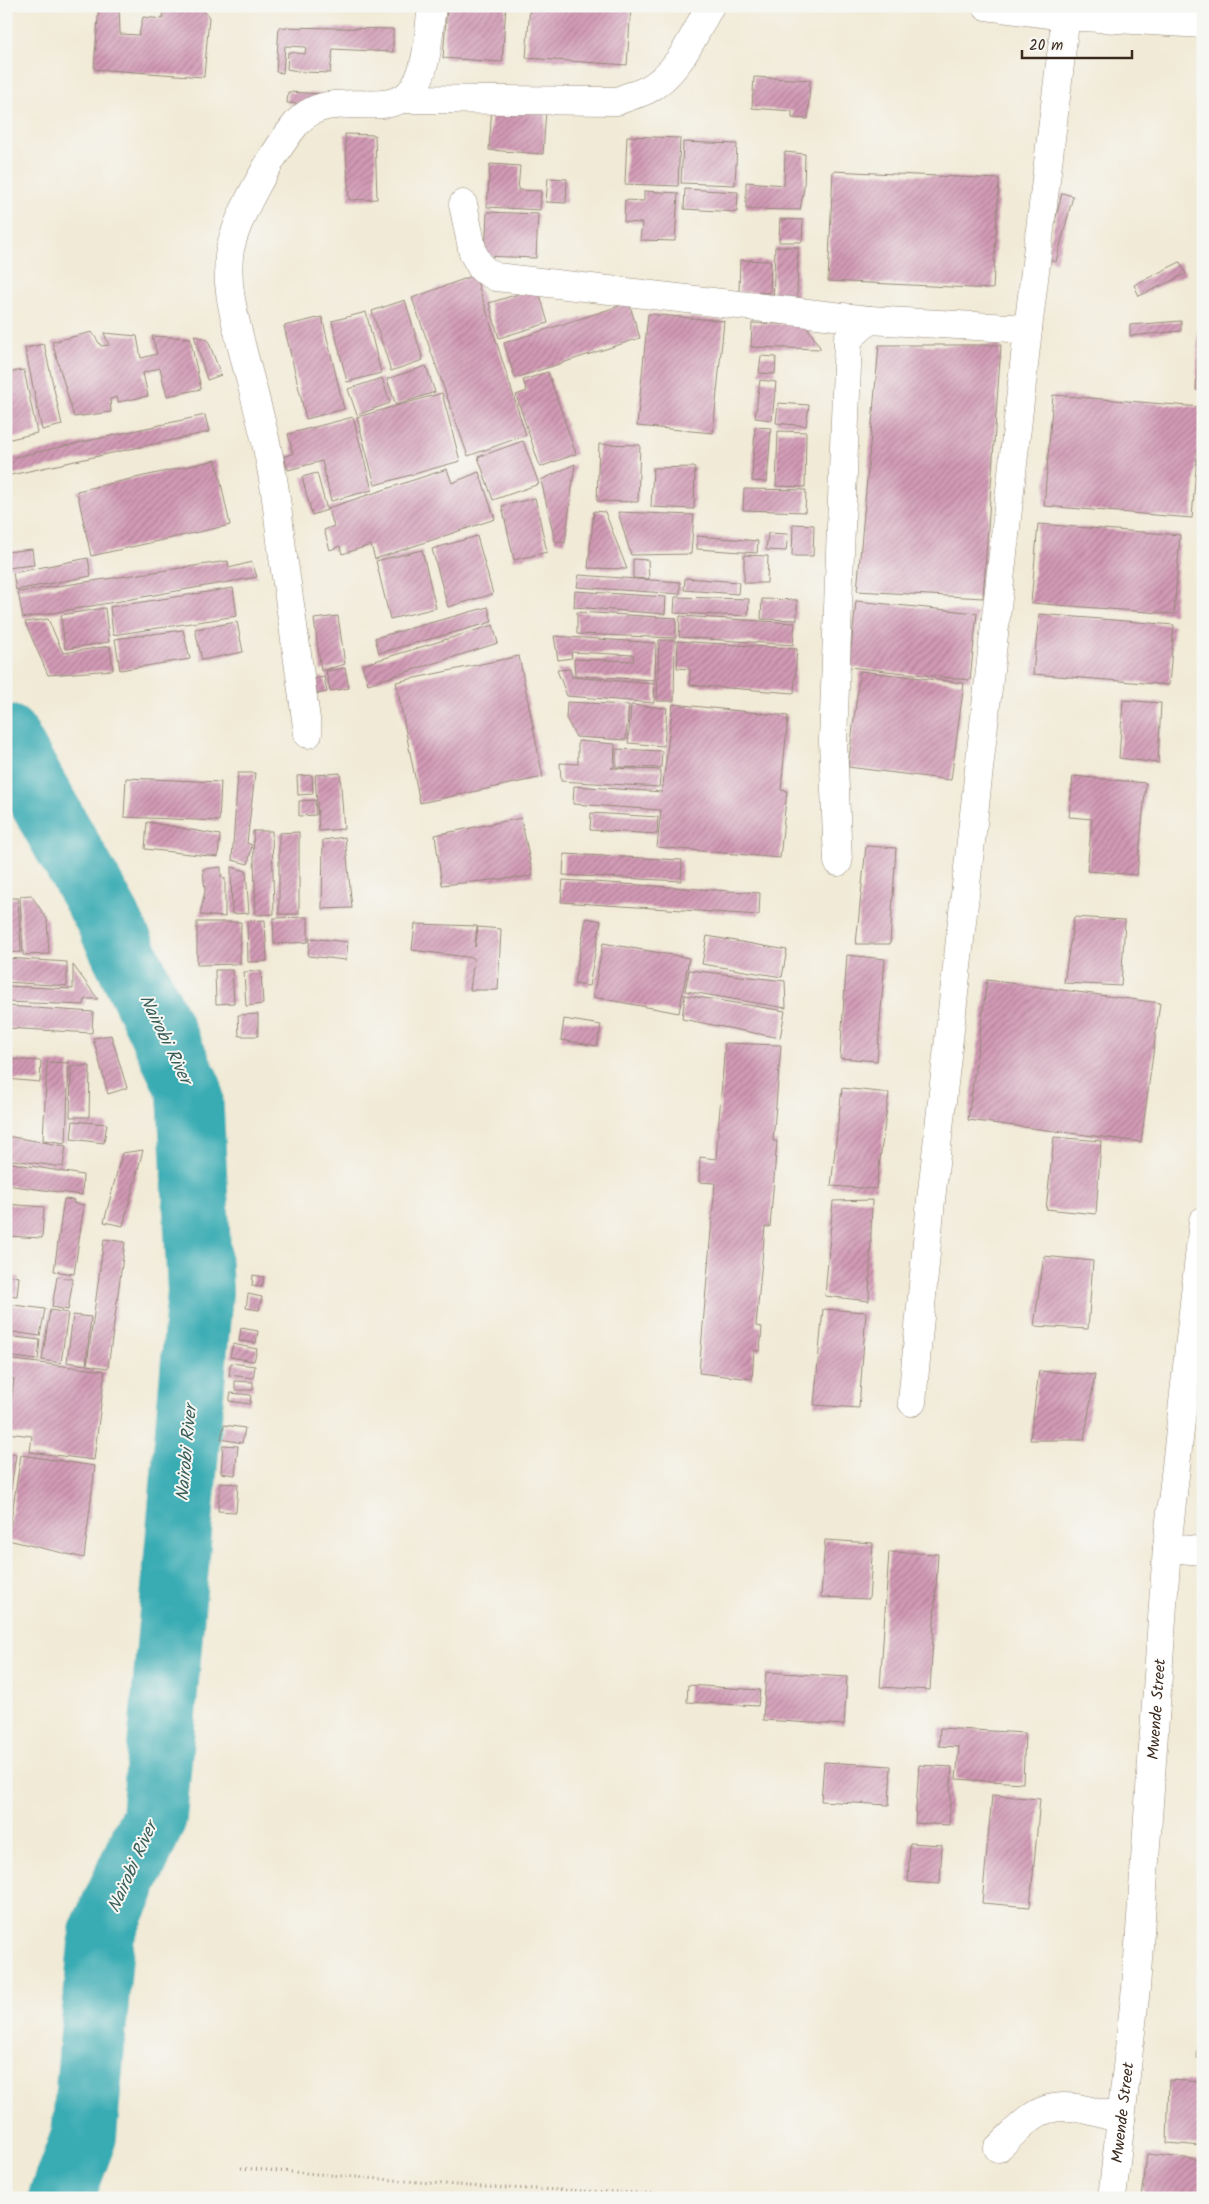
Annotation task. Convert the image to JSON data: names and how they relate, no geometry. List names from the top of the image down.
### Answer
{
  "streets": {
    "street": ["Mwende Street"]
  },
  "water": ["Nairobi River"],
  "scale_bar": "20 m"
}
